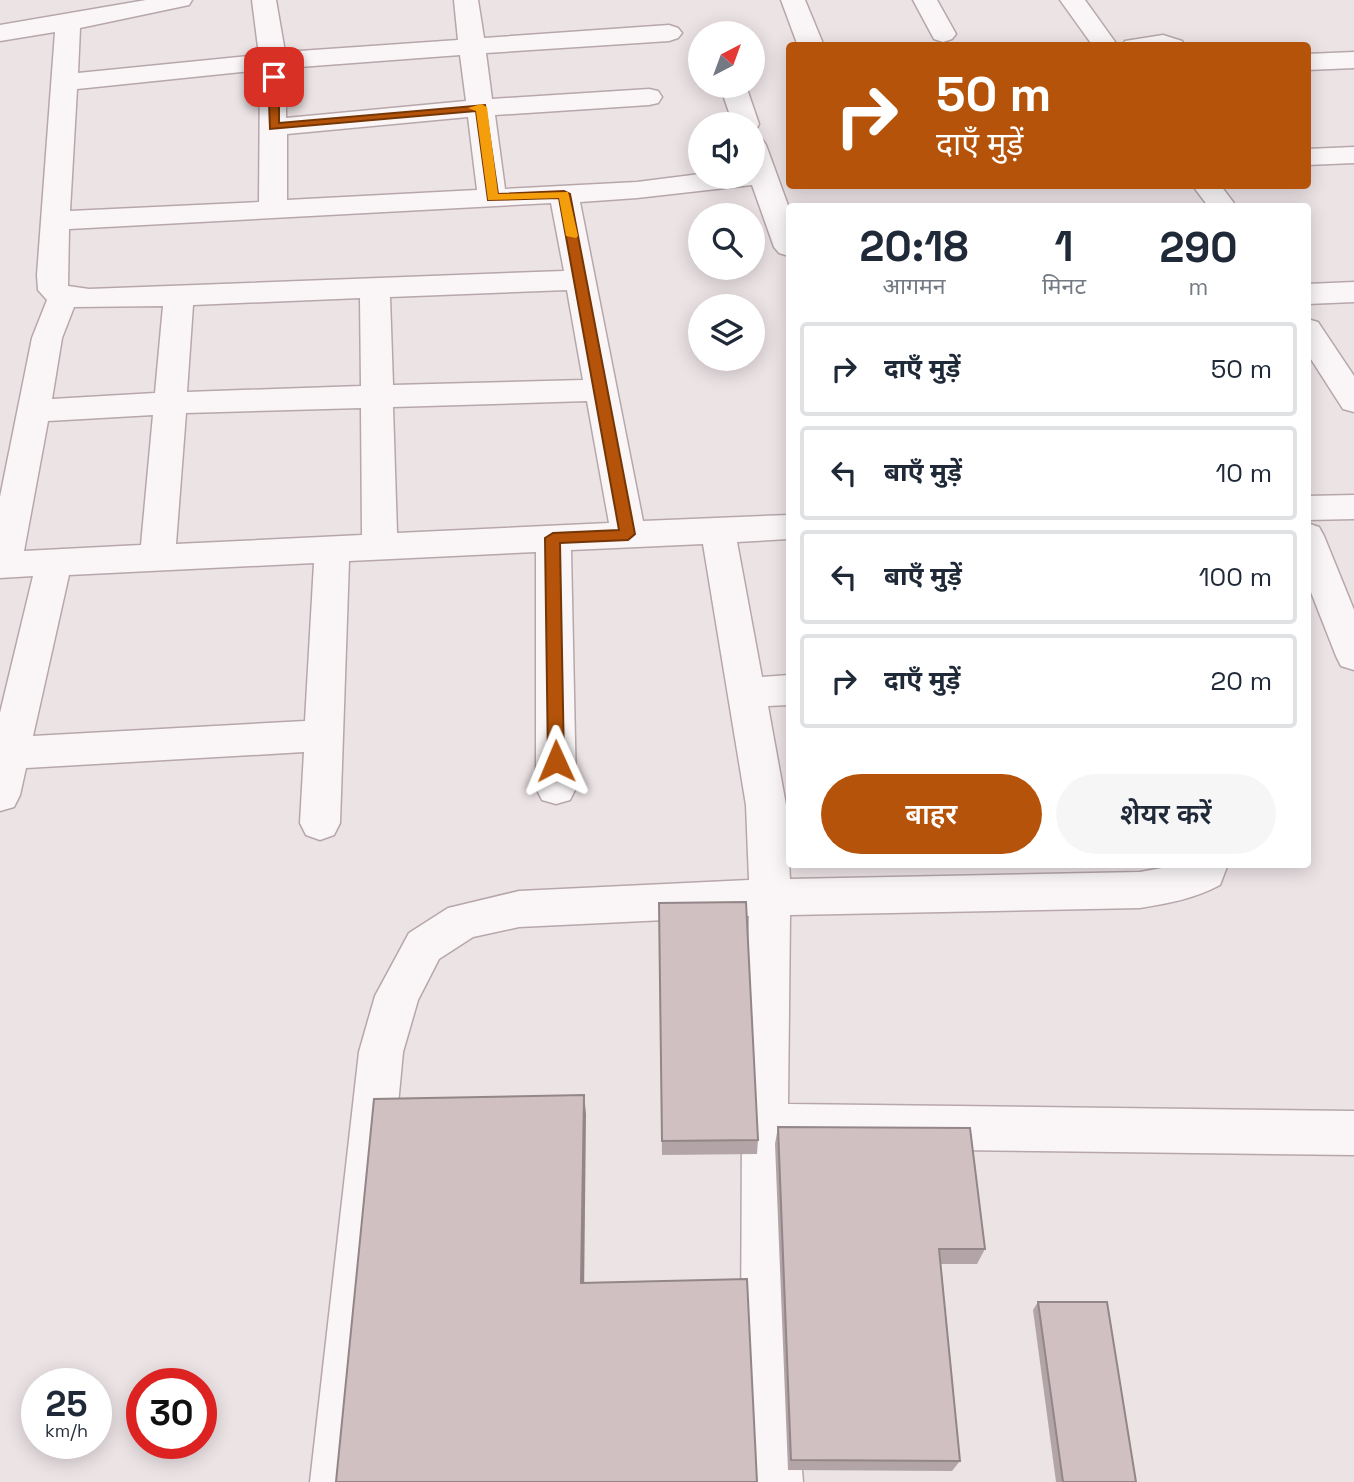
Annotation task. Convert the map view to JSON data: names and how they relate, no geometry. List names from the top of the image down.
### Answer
{
  "north": "top right",
  "page": {
    "turn": ["50 m", "दाएँ मुड़ें"],
    "eta": [
      "20:18",
      "आगमन",
      "1",
      "मिनट",
      "290",
      "m"
    ],
    "list": [
      {
        "name": "दाएँ मुड़ें",
        "value": "50 m"
      },
      {
        "name": "बाएँ मुड़ें",
        "value": "10 m"
      },
      {
        "name": "बाएँ मुड़ें",
        "value": "100 m"
      },
      {
        "name": "दाएँ मुड़ें",
        "value": "20 m"
      }
    ],
    "buttons": ["बाहर", "शेयर करें"],
    "speed": "25 km/h",
    "limit": "30"
  }
}
